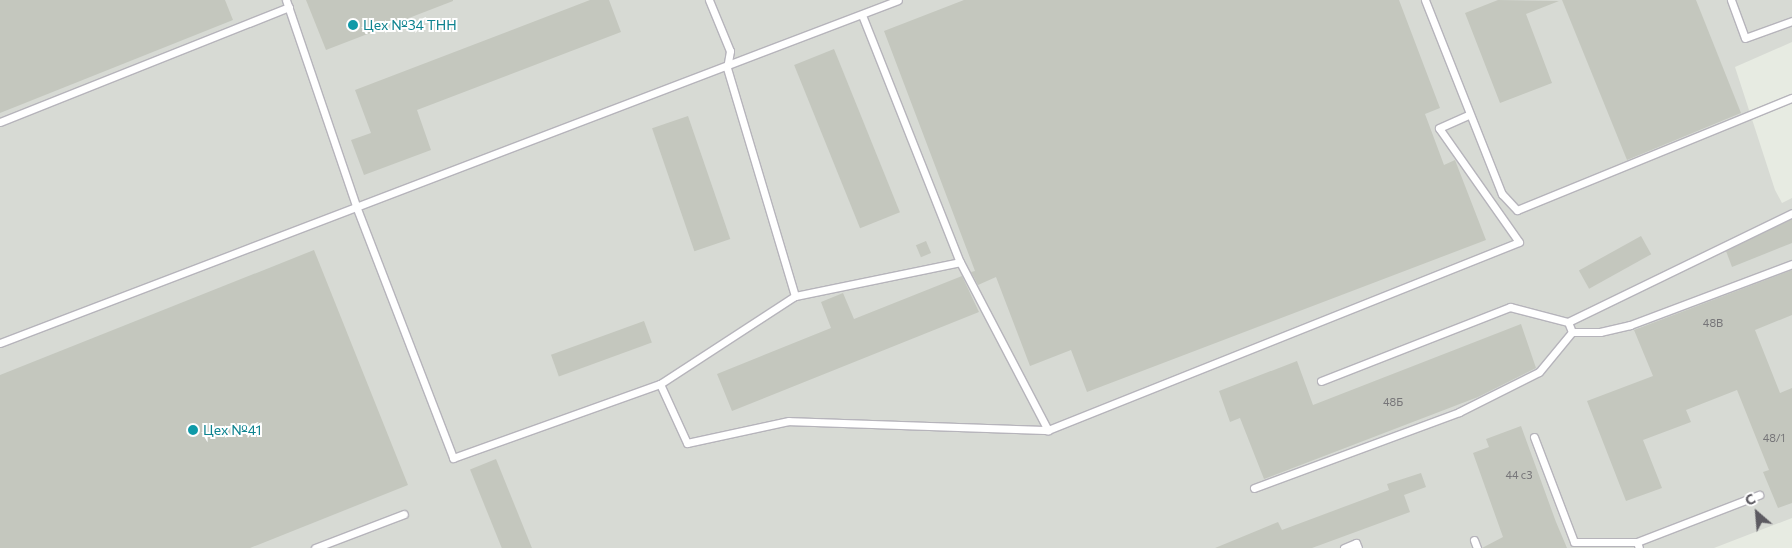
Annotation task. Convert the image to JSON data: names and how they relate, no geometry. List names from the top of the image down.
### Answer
{
  "places": ["Цех №34 ТНН", "Цех №41"],
  "house_numbers": [
    "48В",
    "48Б",
    "48/1",
    "44 с3"
  ],
  "north": "top left"
}
